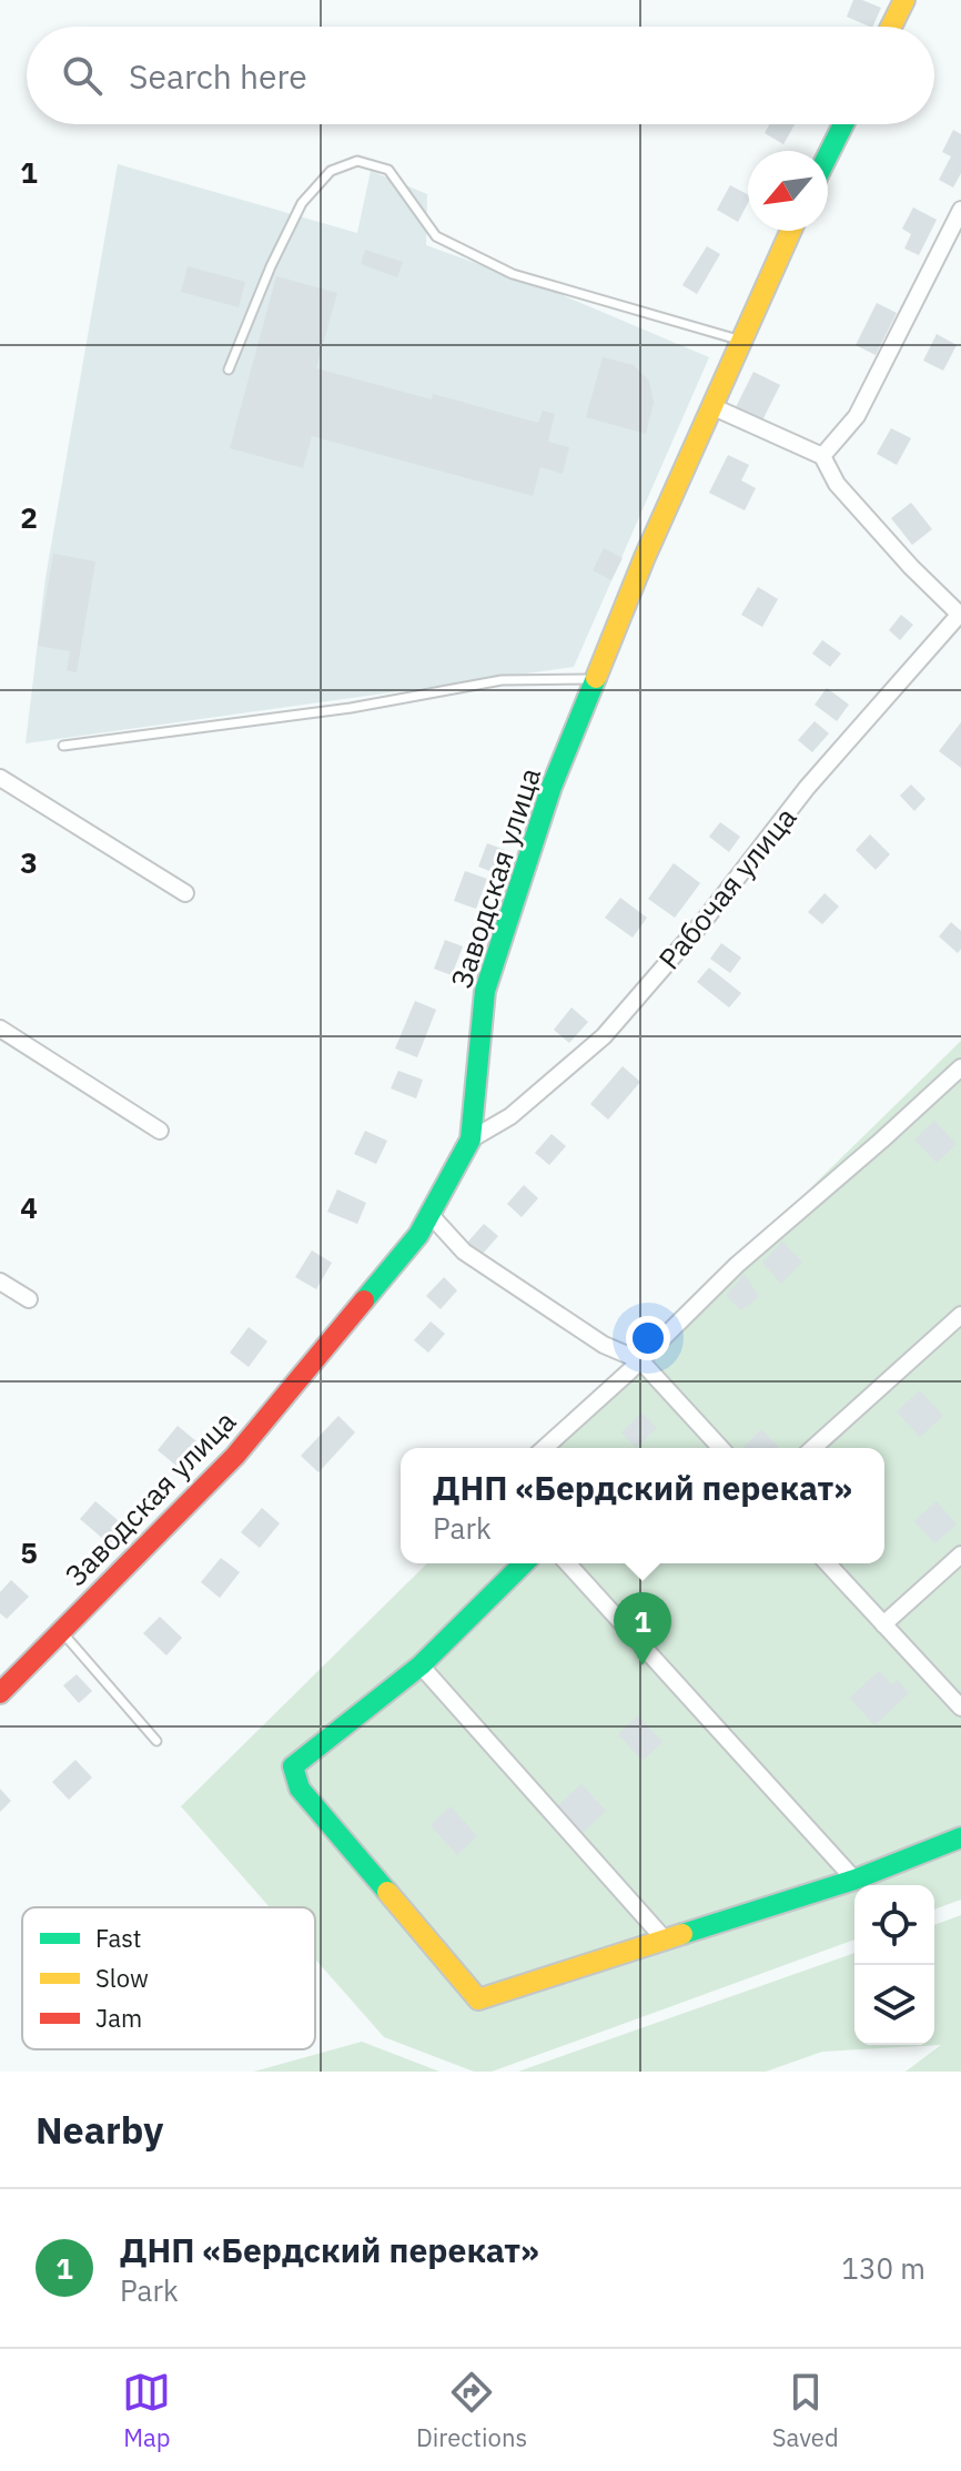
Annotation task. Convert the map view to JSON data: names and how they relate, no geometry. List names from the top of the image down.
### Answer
{
  "streets": {
    "street": ["Заводская улица", "Рабочая улица"]
  },
  "crossings": [
    ["Заводская улица", "Рабочая улица"]
  ],
  "legend": ["Fast", "Slow", "Jam"],
  "north": "bottom left",
  "page": {
    "search": "Search here",
    "popup": ["ДНП «Бердский перекат»", "Park"],
    "pins": "1",
    "heading": "Nearby",
    "list": [
      {
        "mark": "1",
        "name": "ДНП «Бердский перекат»",
        "note": "Park",
        "value": "130 m"
      }
    ],
    "nav": ["Map", "Directions", "Saved"]
  },
  "grid": {
    "rows": [
      "1",
      "2",
      "3",
      "4",
      "5"
    ]
  }
}
